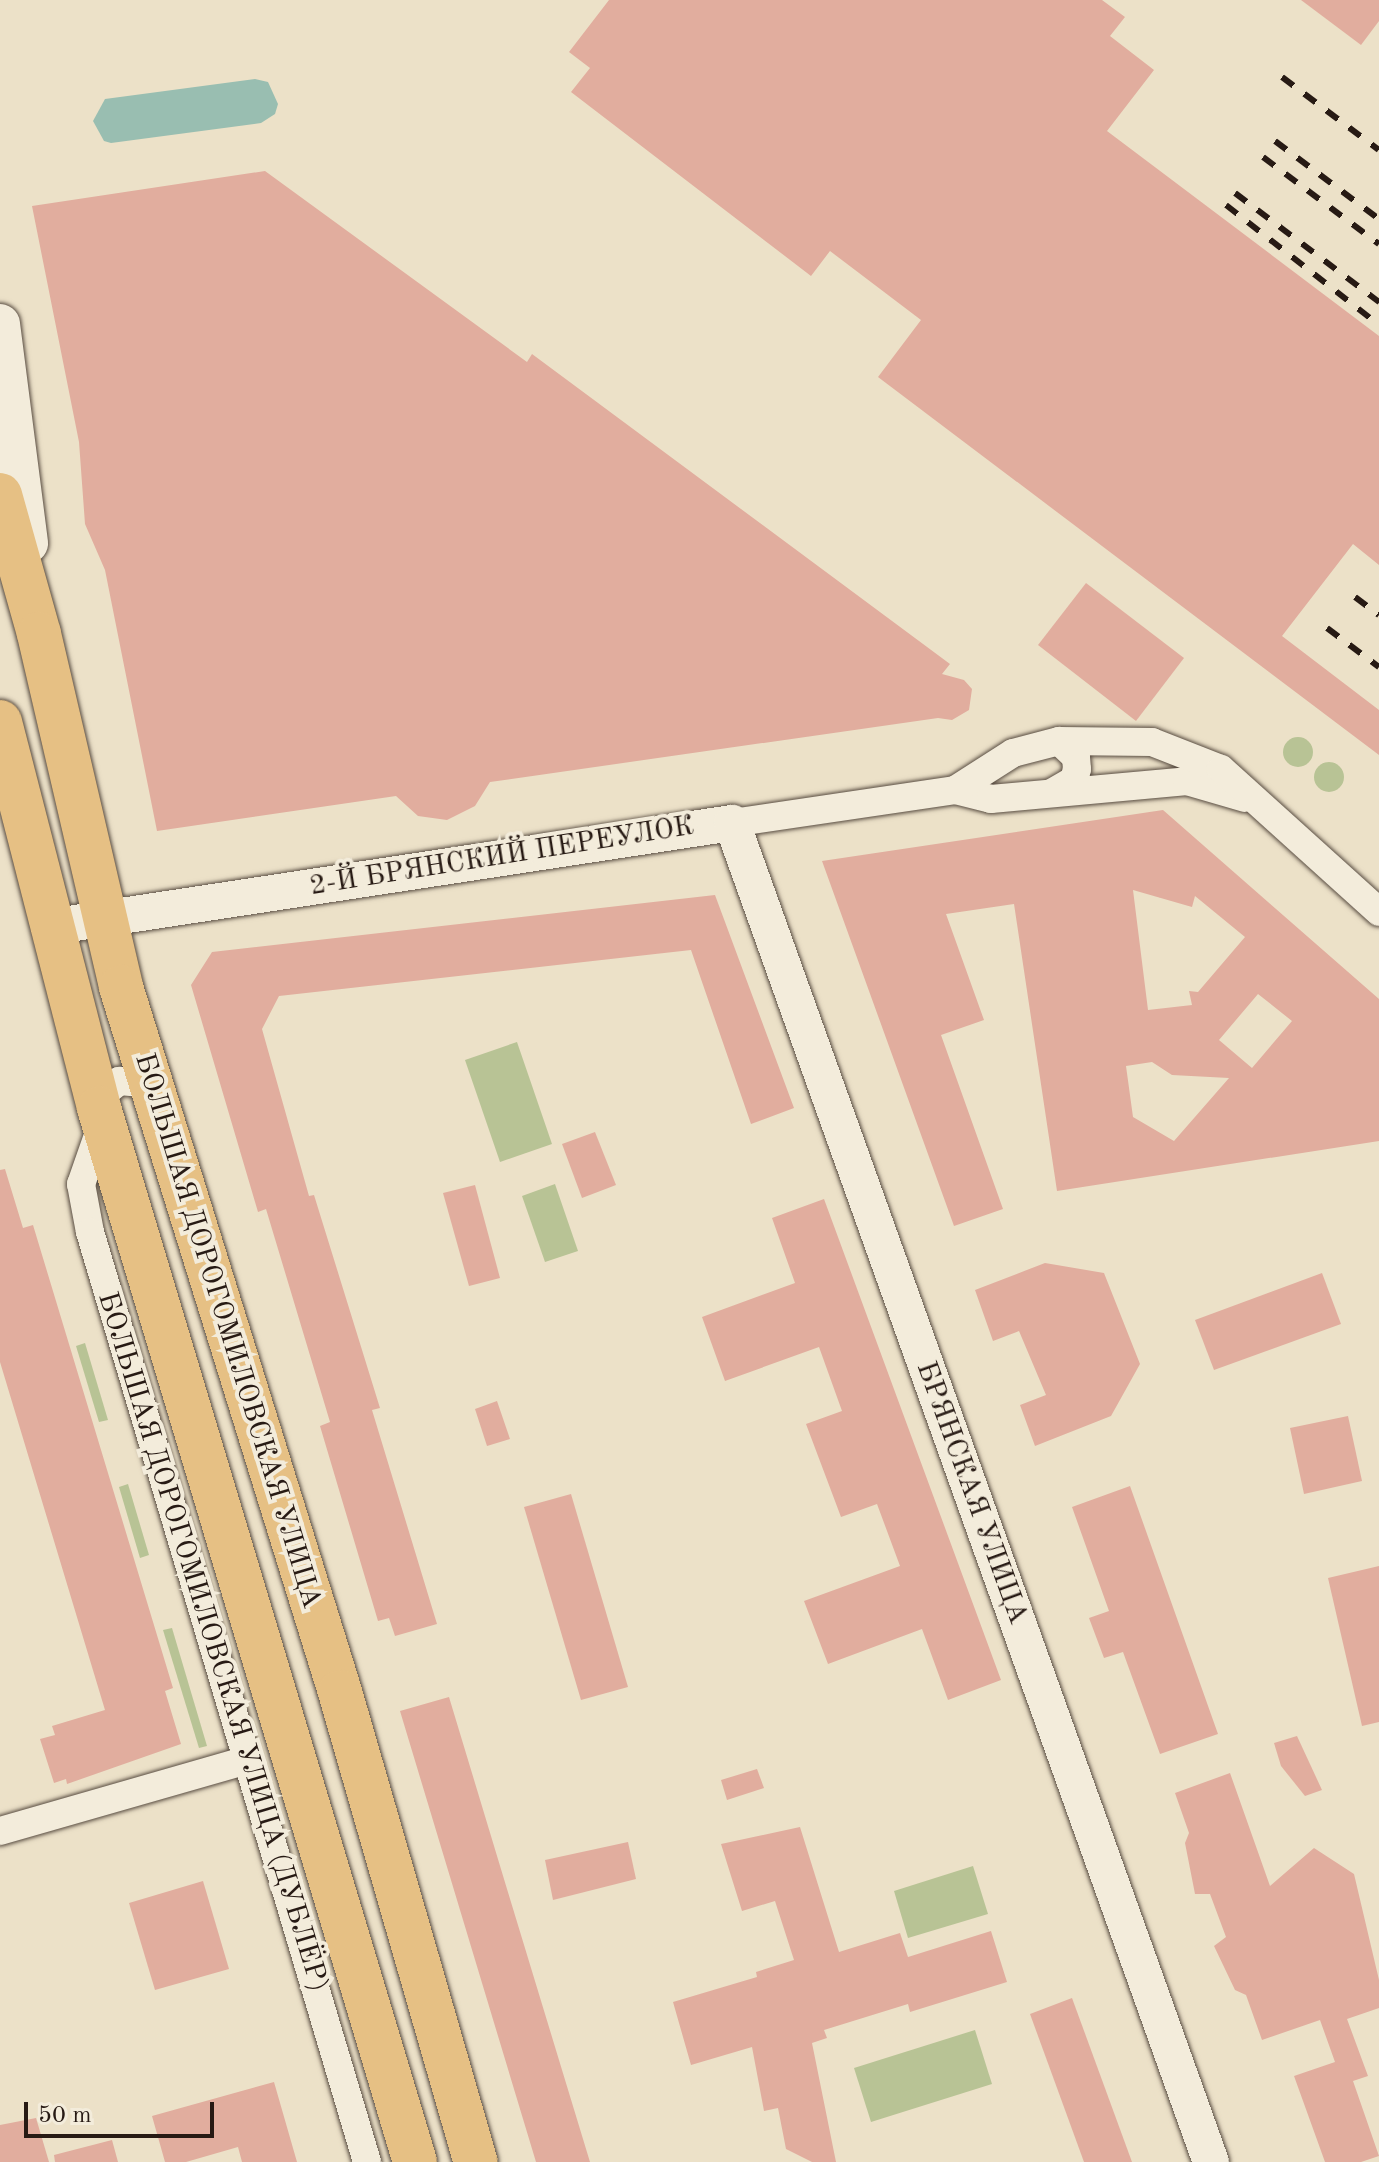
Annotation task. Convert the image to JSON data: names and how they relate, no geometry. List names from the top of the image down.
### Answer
{
  "streets": {
    "main road": ["БОЛЬШАЯ ДОРОГОМИЛОВСКАЯ УЛИЦА"],
    "street": ["2-Й БРЯНСКИЙ ПЕРЕУЛОК", "БРЯНСКАЯ УЛИЦА", "БОЛЬШАЯ ДОРОГОМИЛОВСКАЯ УЛИЦА (ДУБЛЁР)"]
  },
  "crossings": [
    ["2-Й БРЯНСКИЙ ПЕРЕУЛОК", "БОЛЬШАЯ ДОРОГОМИЛОВСКАЯ УЛИЦА"],
    ["2-Й БРЯНСКИЙ ПЕРЕУЛОК", "БРЯНСКАЯ УЛИЦА"],
    ["БОЛЬШАЯ ДОРОГОМИЛОВСКАЯ УЛИЦА", "БОЛЬШАЯ ДОРОГОМИЛОВСКАЯ УЛИЦА (ДУБЛЁР)"]
  ],
  "scale_bar": "50 m"
}
